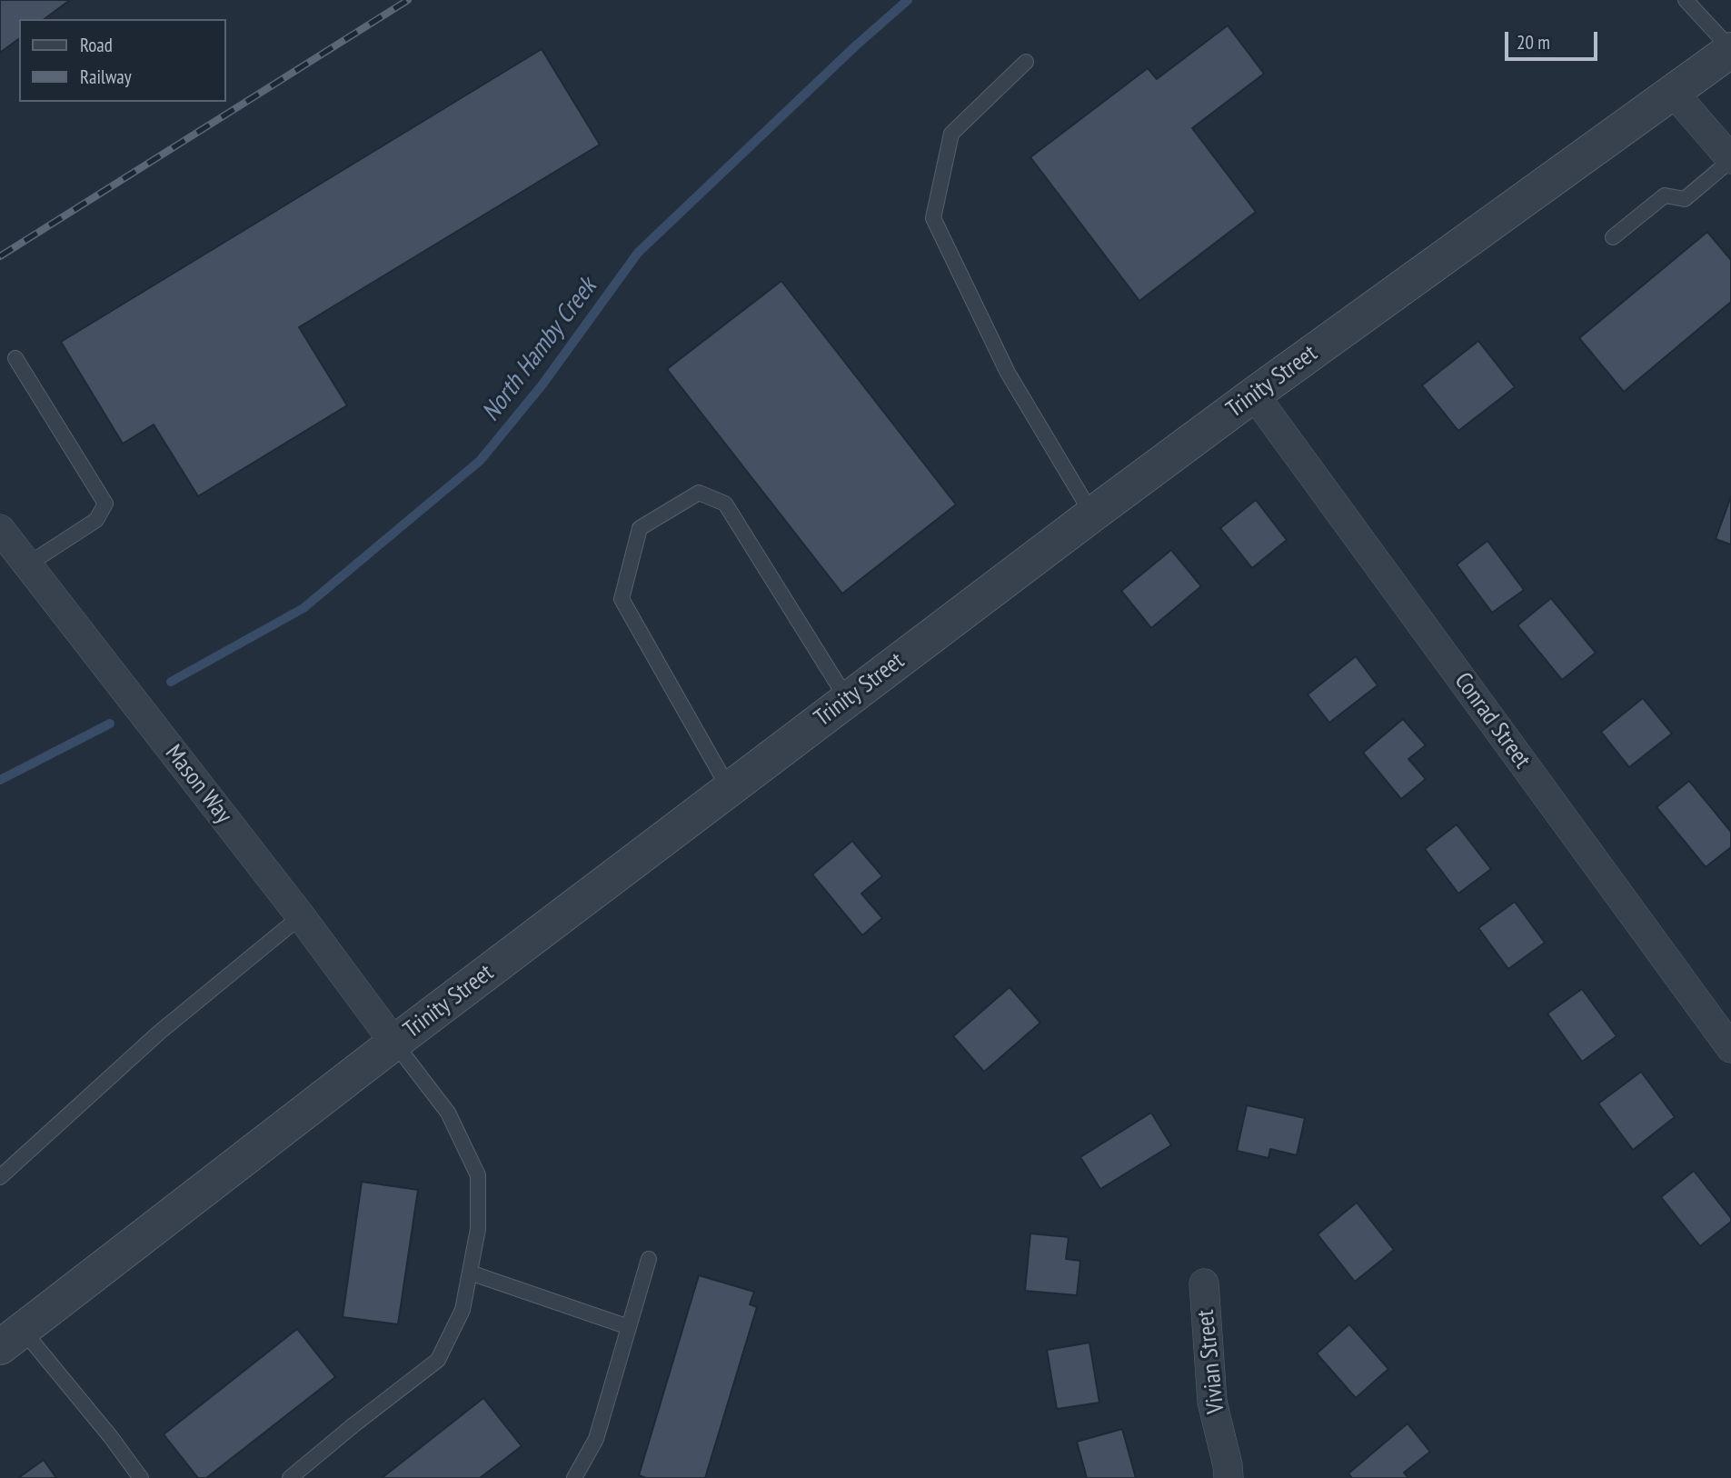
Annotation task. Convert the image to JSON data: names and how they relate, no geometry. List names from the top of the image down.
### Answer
{
  "streets": {
    "street": [
      "Trinity Street",
      "Conrad Street",
      "Mason Way",
      "Vivian Street"
    ]
  },
  "crossings": [
    ["Trinity Street", "Conrad Street"],
    ["Trinity Street", "Mason Way"]
  ],
  "water": ["North Hamby Creek"],
  "legend": ["Road", "Railway"],
  "scale_bar": "20 m"
}
